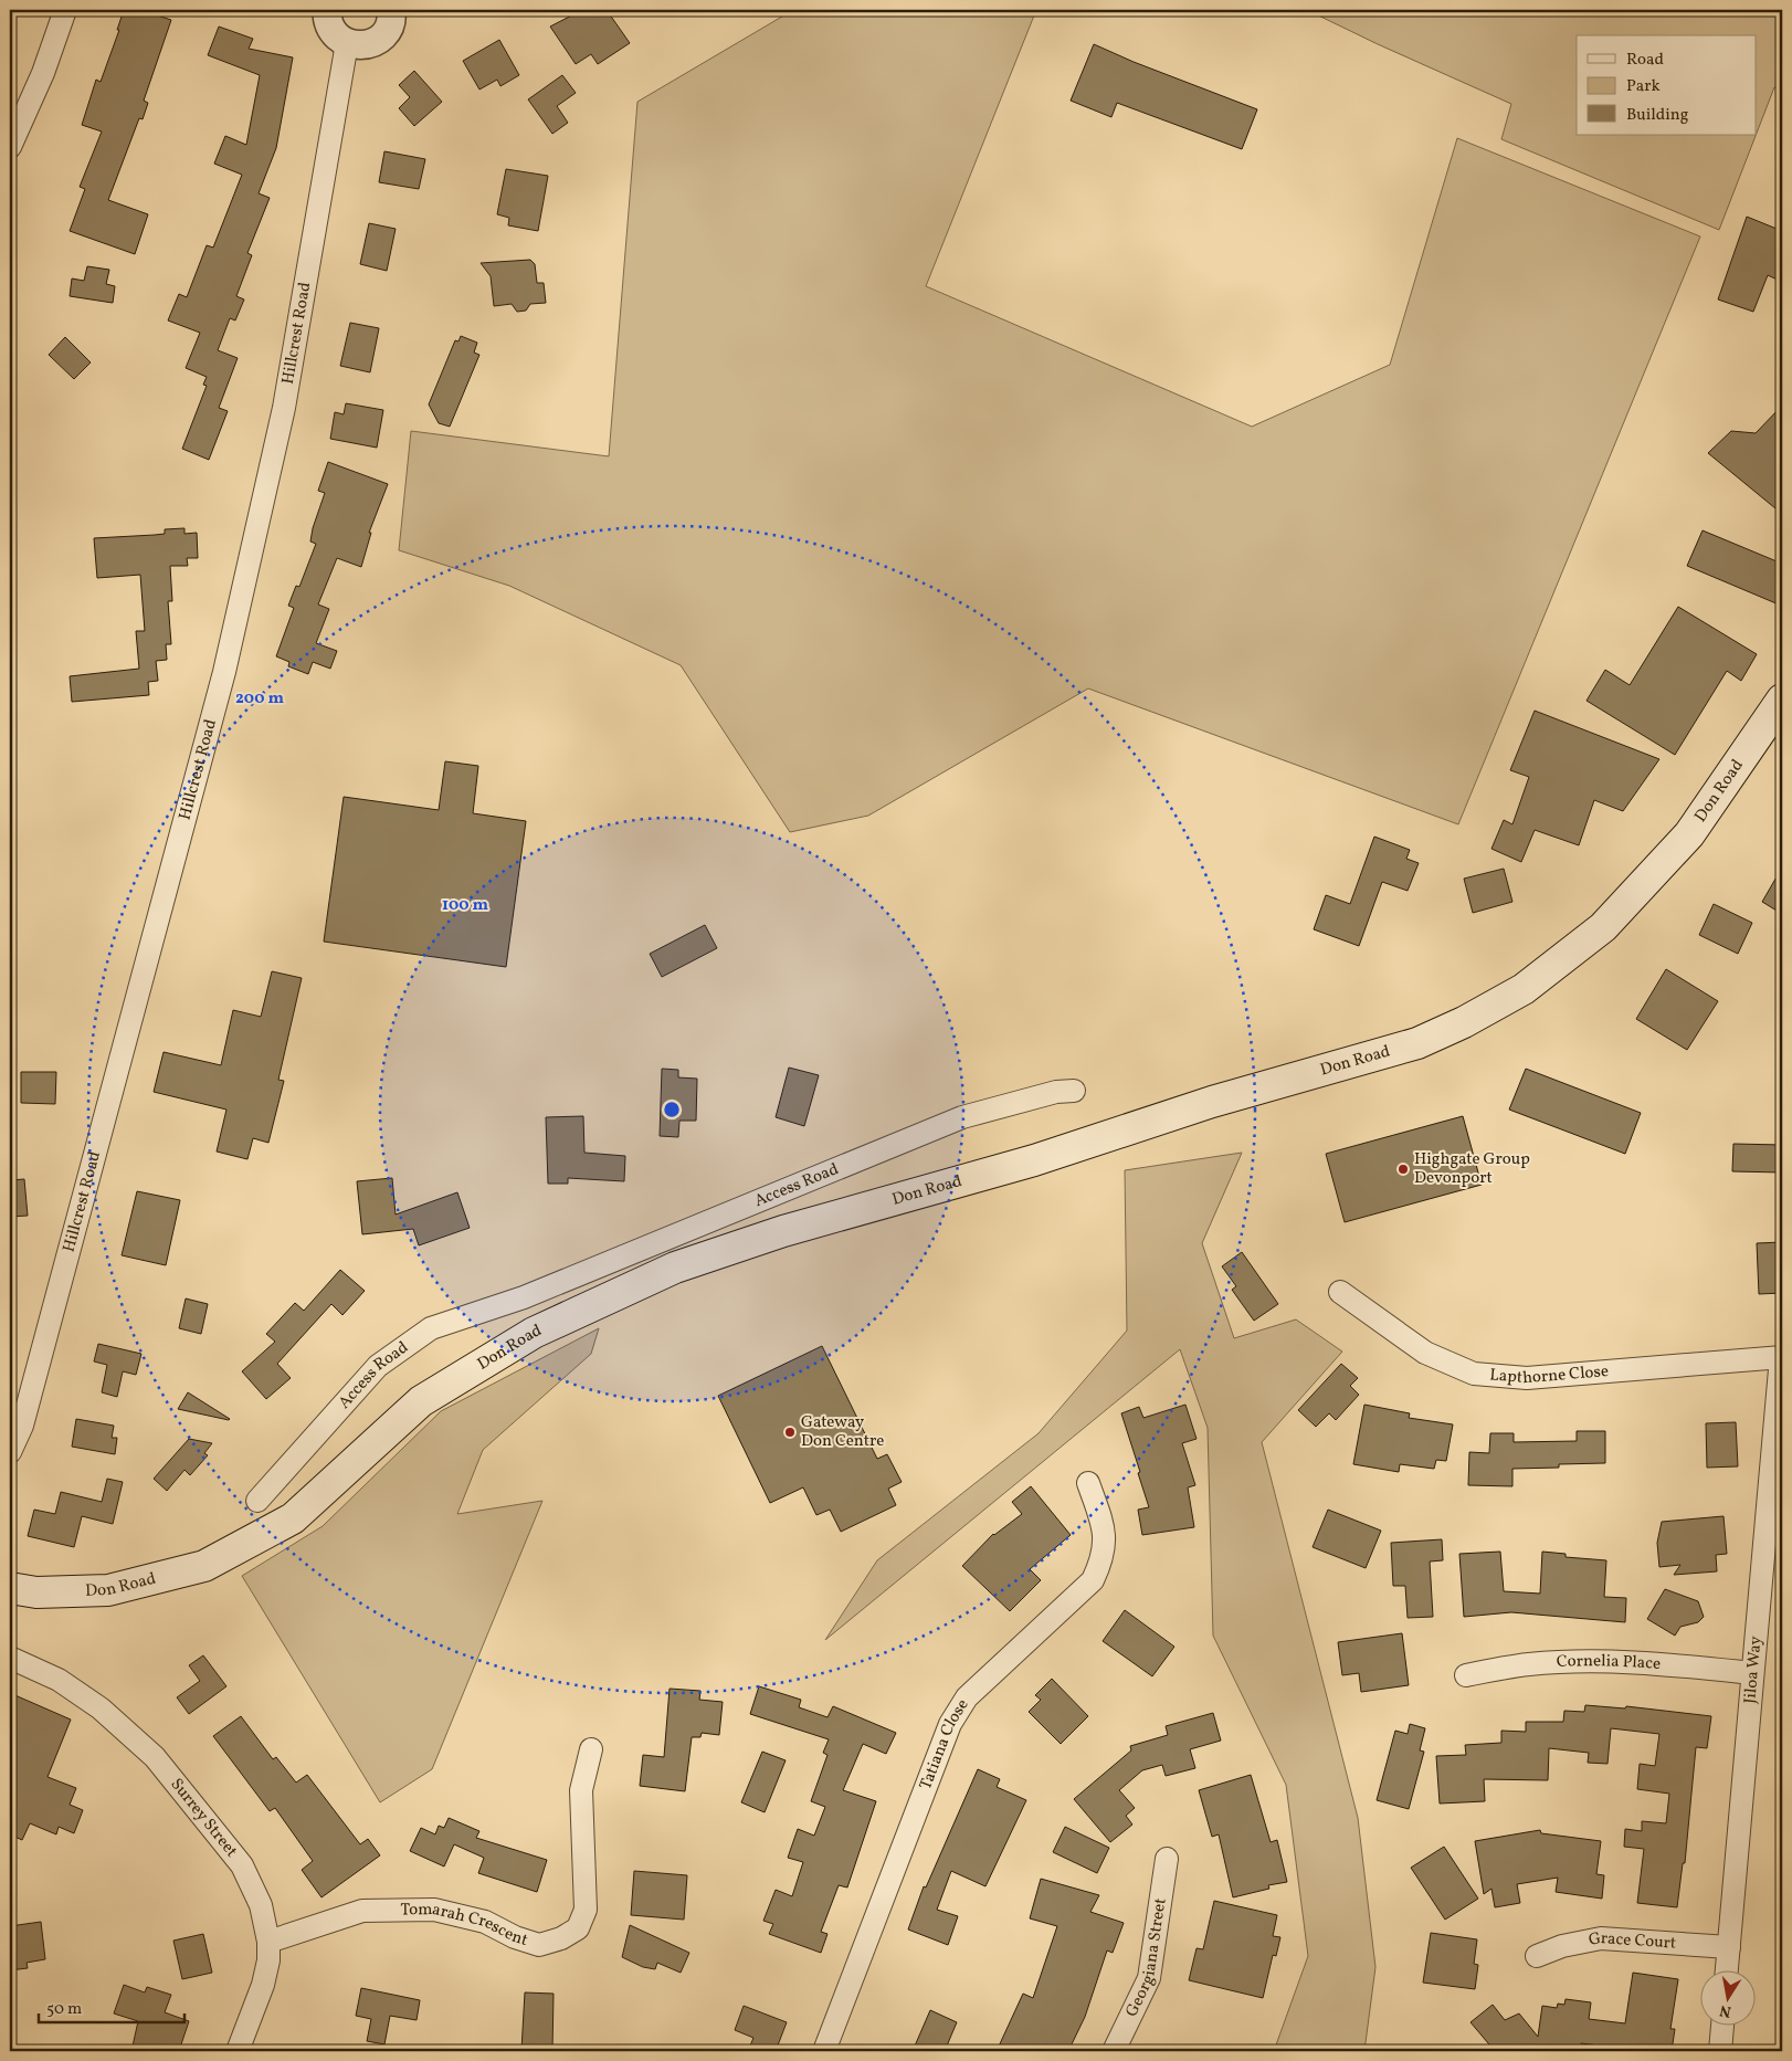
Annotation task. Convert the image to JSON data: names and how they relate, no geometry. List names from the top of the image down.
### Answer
{
  "streets": {
    "main road": ["Don Road"],
    "street": [
      "Hillcrest Road",
      "Access Road",
      "Lapthorne Close",
      "Cornelia Place",
      "Jiloa Way",
      "Tatiana Close",
      "Surrey Street",
      "Tomarah Crescent",
      "Grace Court",
      "Georgiana Street"
    ]
  },
  "crossings": [
    ["Lapthorne Close", "Jiloa Way"],
    ["Cornelia Place", "Jiloa Way"],
    ["Jiloa Way", "Grace Court"],
    ["Surrey Street", "Tomarah Crescent"]
  ],
  "places": ["Highgate Group Devonport", "Gateway Don Centre"],
  "legend": ["Road", "Park", "Building"],
  "scale_bar": "50 m",
  "north": "bottom",
  "rings": ["200 m", "100 m"]
}
